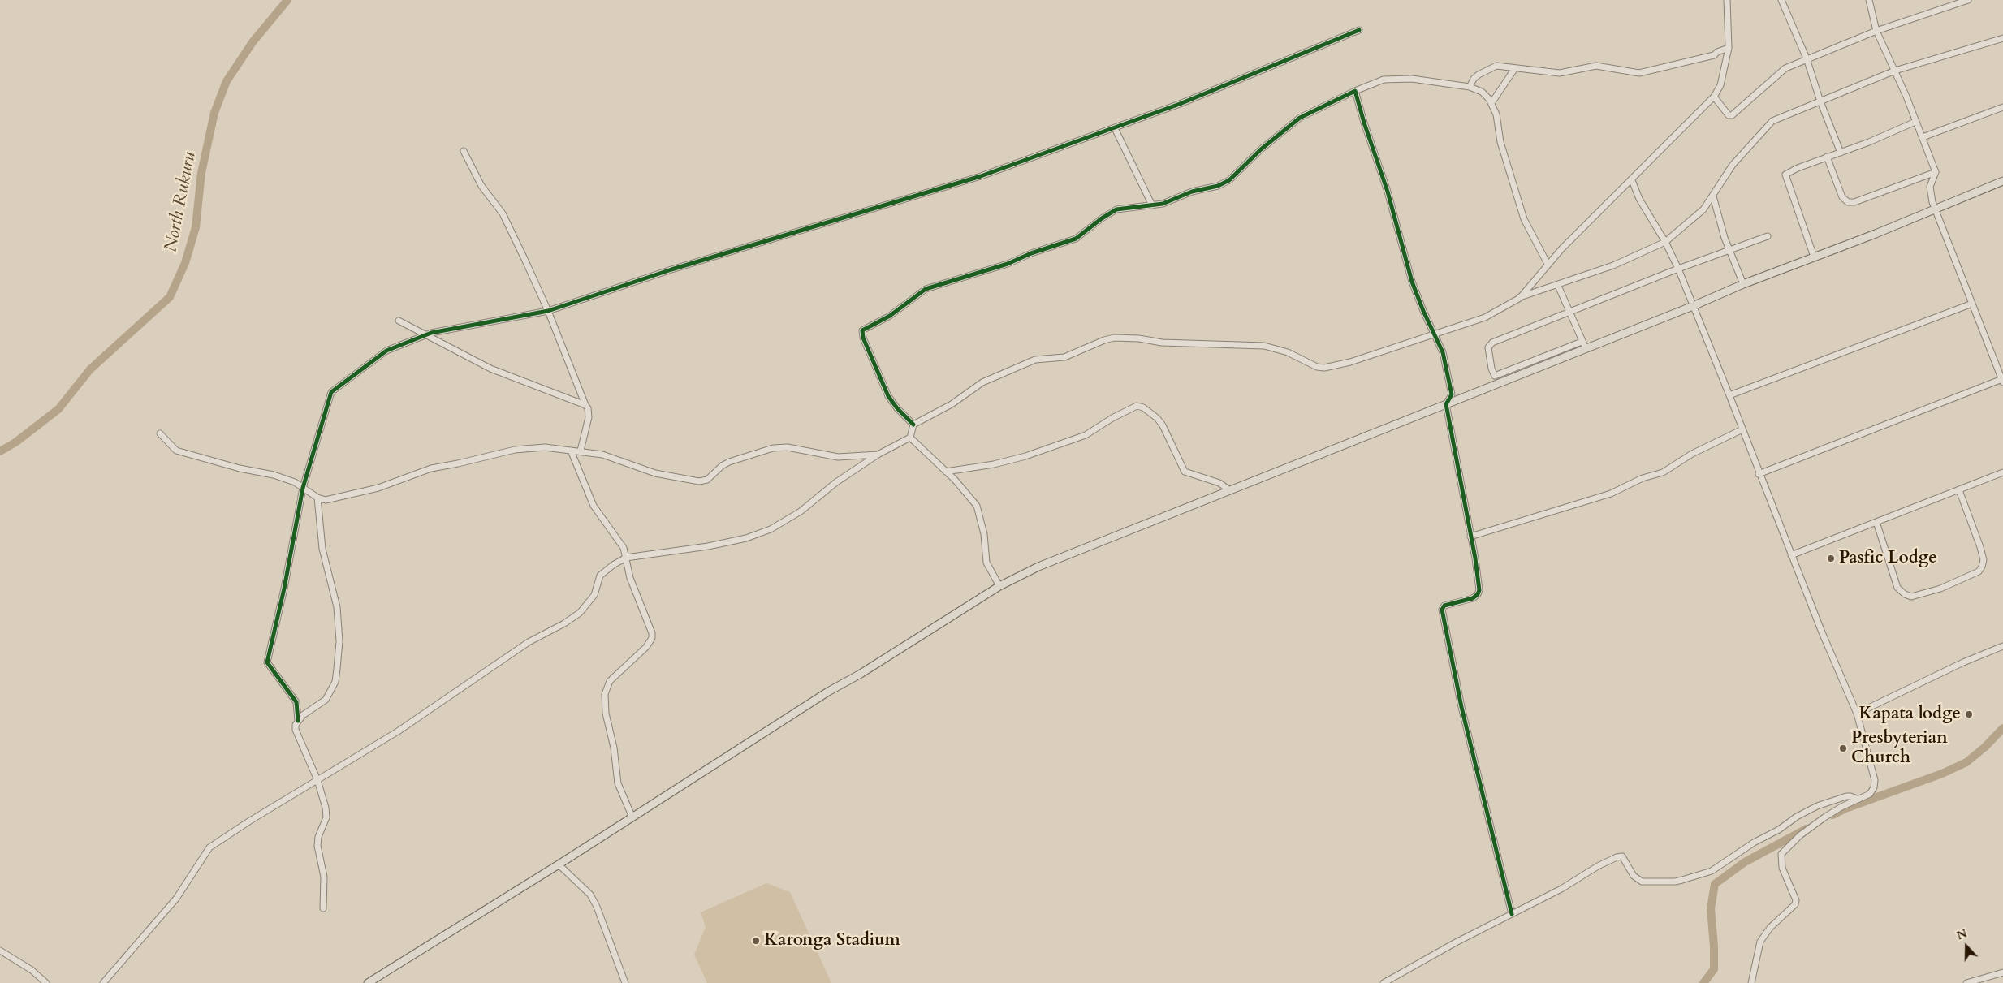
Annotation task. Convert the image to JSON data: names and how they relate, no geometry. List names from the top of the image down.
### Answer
{
  "water": ["North Rukuru"],
  "places": [
    "Pasfic Lodge",
    "Kapata lodge",
    "Presbyterian Church",
    "Karonga Stadium"
  ],
  "north": "top"
}
